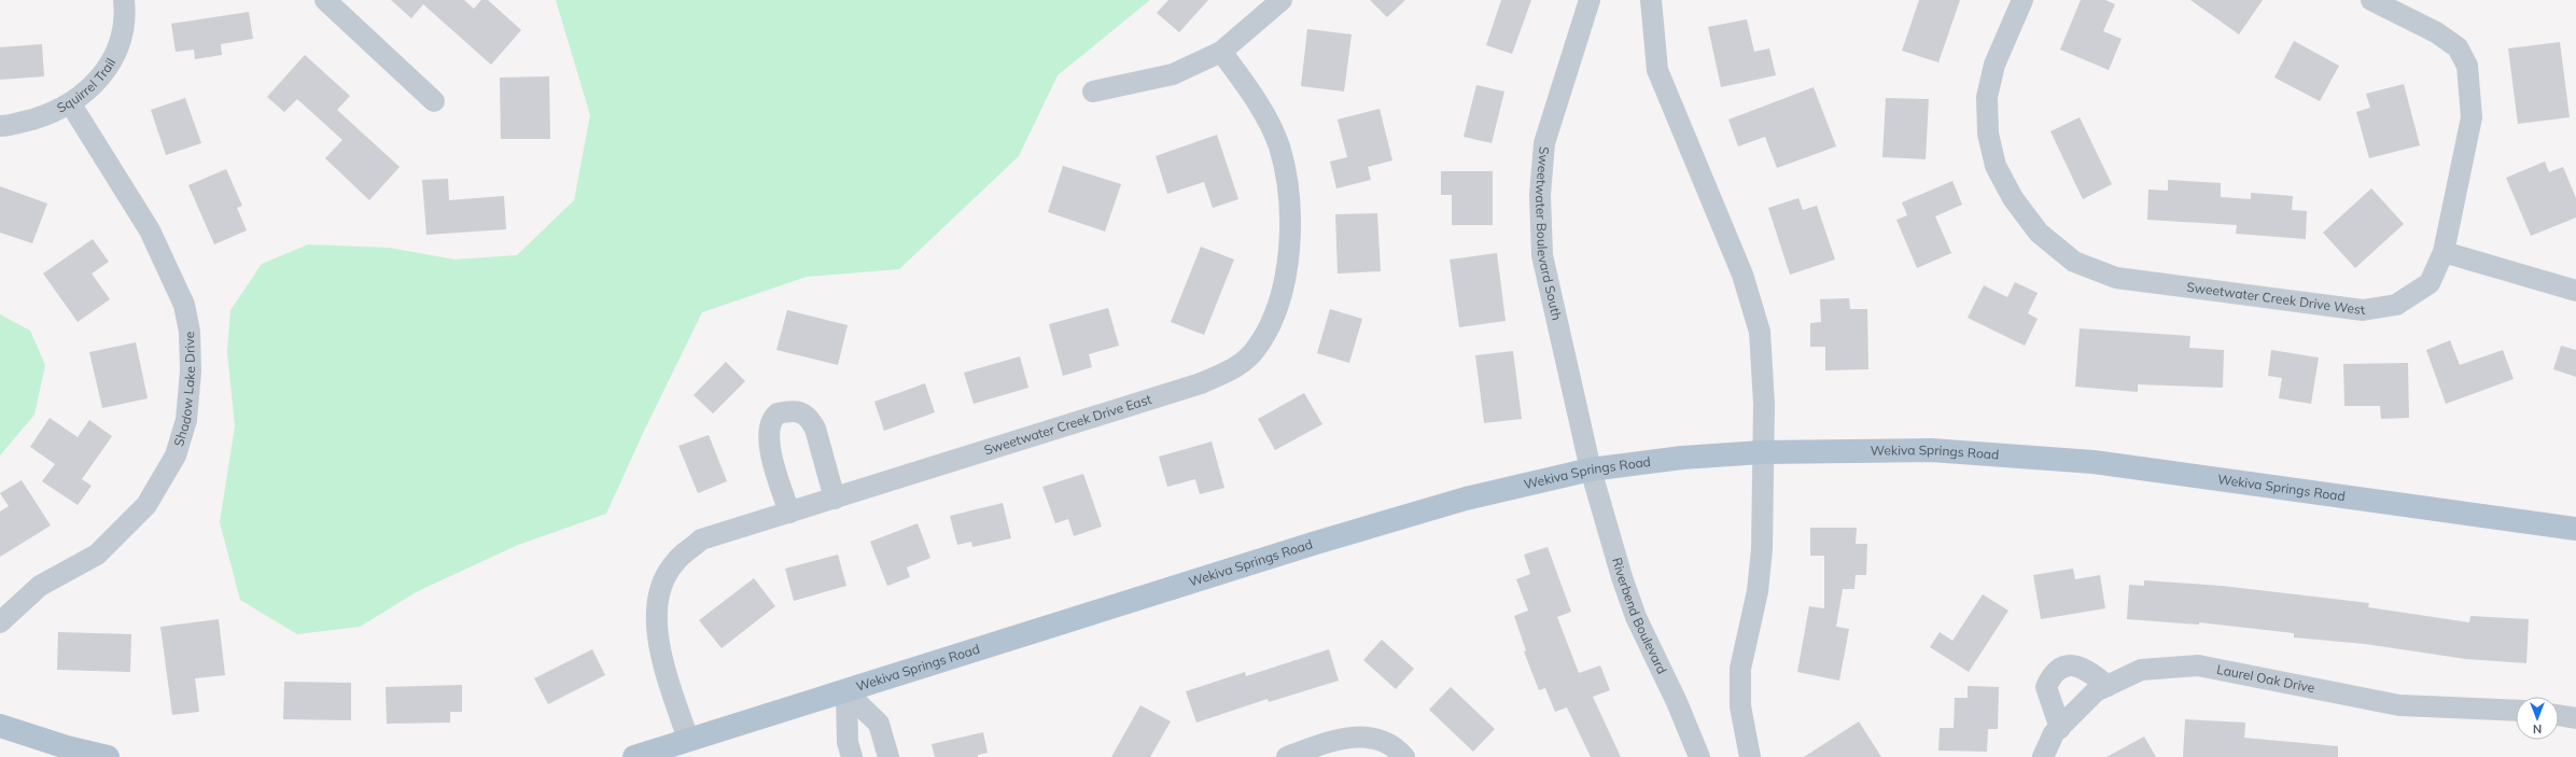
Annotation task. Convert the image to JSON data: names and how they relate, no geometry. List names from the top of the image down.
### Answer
{
  "streets": {
    "main road": ["Wekiva Springs Road"],
    "street": [
      "Squirrel Trail",
      "Sweetwater Boulevard South",
      "Sweetwater Creek Drive West",
      "Shadow Lake Drive",
      "Sweetwater Creek Drive East",
      "Riverbend Boulevard",
      "Laurel Oak Drive"
    ]
  },
  "crossings": [
    ["Squirrel Trail", "Shadow Lake Drive"],
    ["Sweetwater Boulevard South", "Wekiva Springs Road"],
    ["Sweetwater Boulevard South", "Riverbend Boulevard"],
    ["Sweetwater Creek Drive East", "Wekiva Springs Road"],
    ["Wekiva Springs Road", "Riverbend Boulevard"]
  ],
  "north": "bottom"
}
